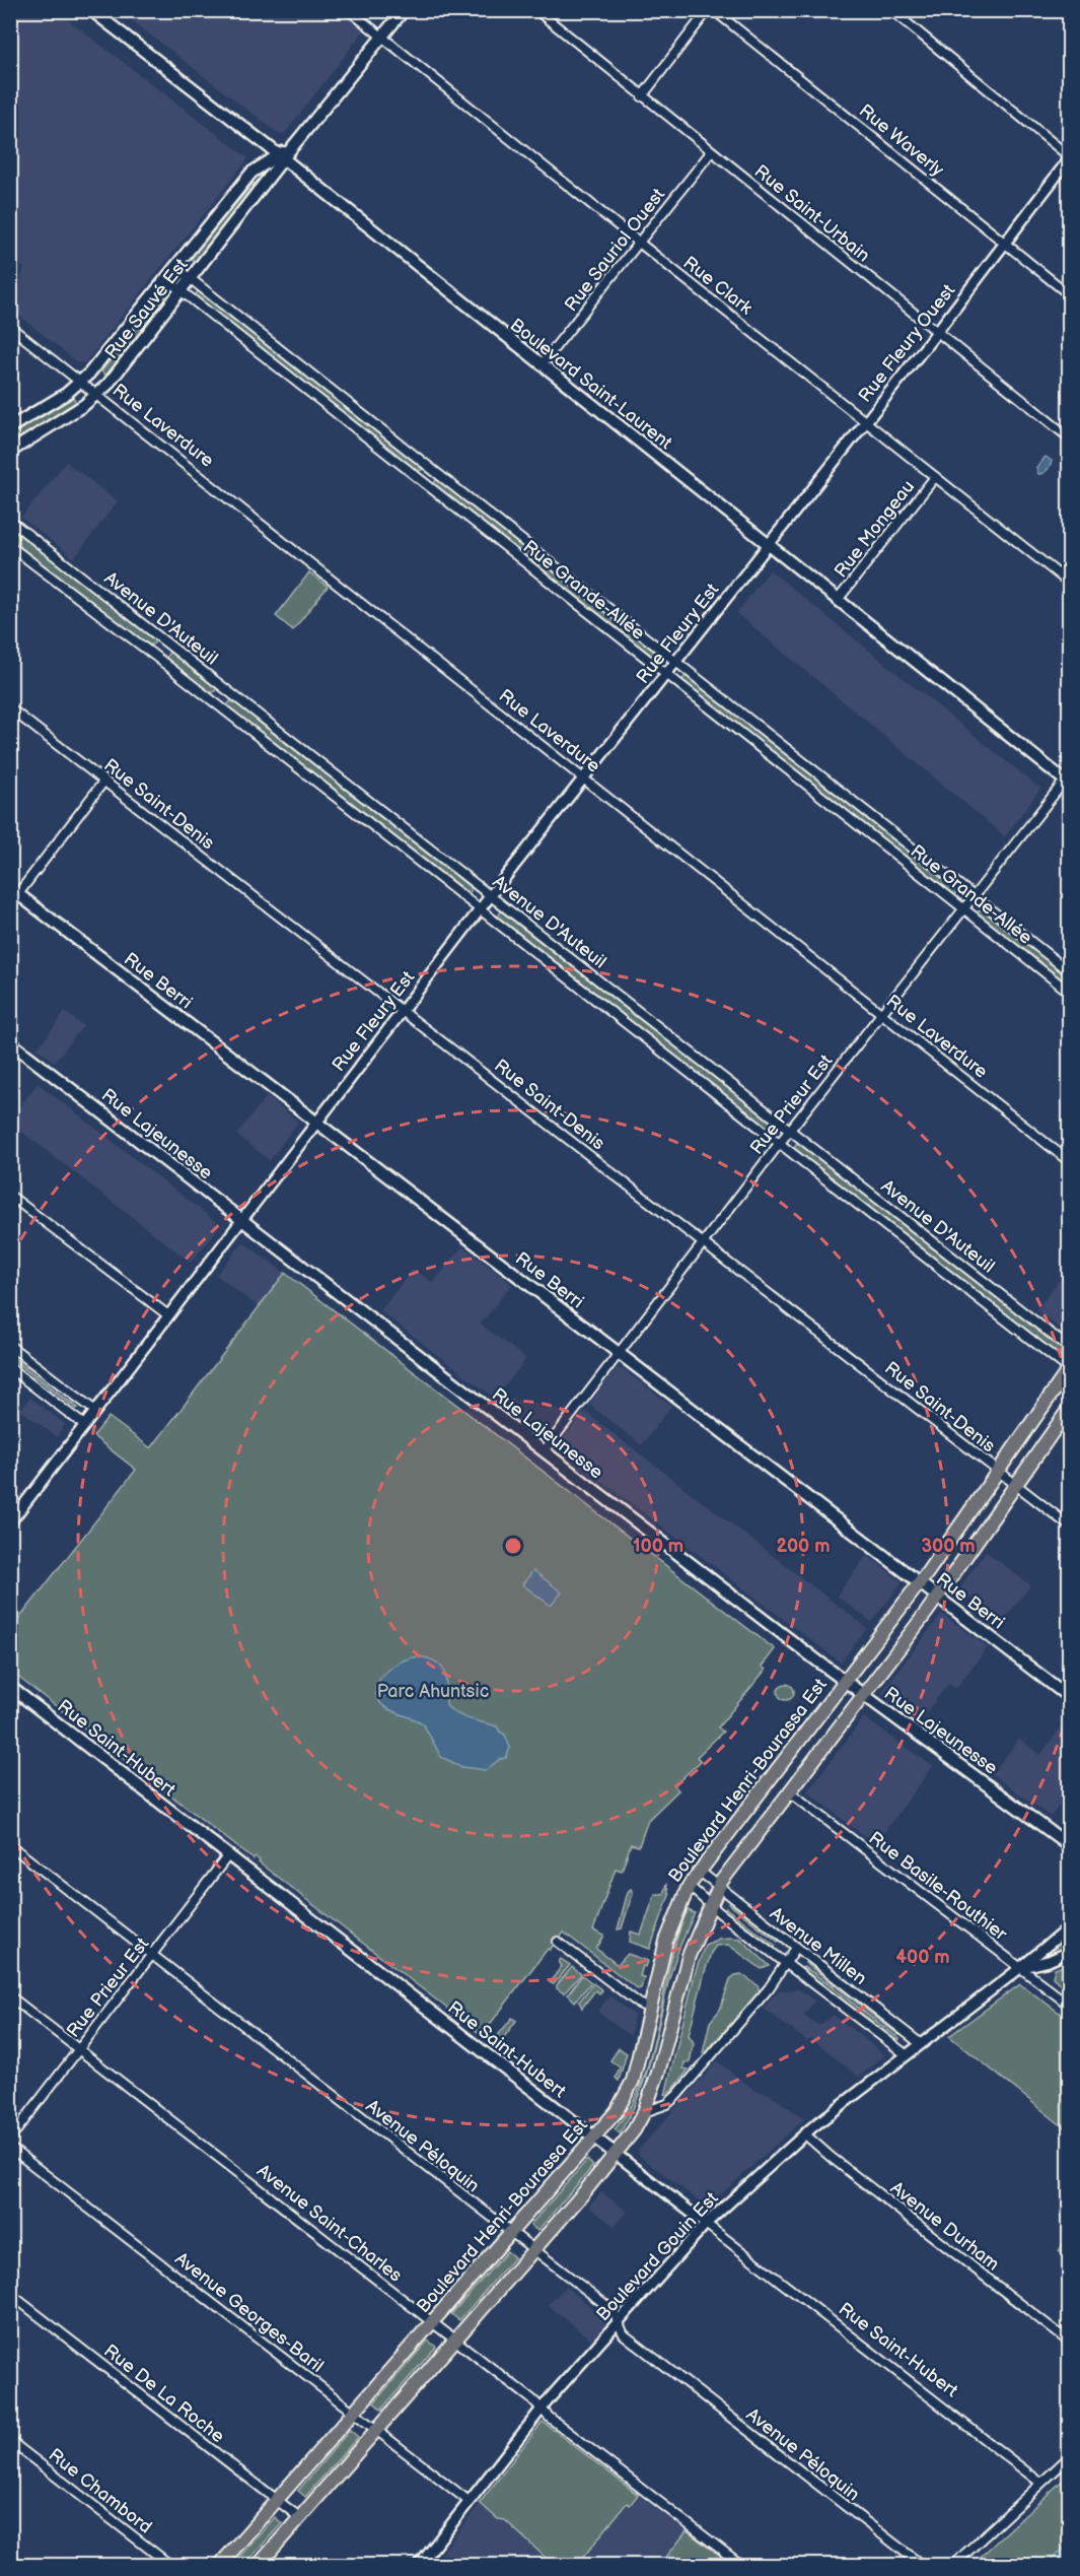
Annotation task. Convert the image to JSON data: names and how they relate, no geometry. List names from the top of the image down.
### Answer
{
  "streets": {
    "main road": [
      "Rue Sauvé Est",
      "Boulevard Saint-Laurent",
      "Rue Berri",
      "Rue Lajeunesse",
      "Rue Saint-Hubert",
      "Boulevard Henri-Bourassa Est"
    ],
    "street": [
      "Rue Waverly",
      "Rue Saint-Urbain",
      "Rue Sauriol Ouest",
      "Rue Clark",
      "Rue Fleury Ouest",
      "Rue Laverdure",
      "Rue Mongeau",
      "Rue Grande-Allée",
      "Avenue D'Auteuil",
      "Rue Fleury Est",
      "Rue Saint-Denis",
      "Rue Prieur Est",
      "Rue Basile-Routhier",
      "Avenue Millen",
      "Avenue Péloquin",
      "Avenue Saint-Charles",
      "Avenue Durham",
      "Boulevard Gouin Est",
      "Avenue Georges-Baril",
      "Rue De La Roche",
      "Rue Chambord"
    ]
  },
  "crossings": [
    ["Rue Waverly", "Rue Fleury Ouest"],
    ["Rue Saint-Urbain", "Rue Sauriol Ouest"],
    ["Rue Saint-Urbain", "Rue Fleury Ouest"],
    ["Rue Sauriol Ouest", "Rue Clark"],
    ["Rue Sauriol Ouest", "Boulevard Saint-Laurent"],
    ["Rue Clark", "Rue Fleury Ouest"],
    ["Rue Clark", "Rue Mongeau"],
    ["Rue Sauvé Est", "Boulevard Saint-Laurent"],
    ["Rue Sauvé Est", "Rue Laverdure"],
    ["Rue Sauvé Est", "Rue Grande-Allée"],
    ["Rue Fleury Ouest", "Boulevard Saint-Laurent"],
    ["Rue Fleury Ouest", "Rue Fleury Est"],
    ["Boulevard Saint-Laurent", "Rue Mongeau"],
    ["Boulevard Saint-Laurent", "Rue Fleury Est"],
    ["Boulevard Saint-Laurent", "Rue Prieur Est"],
    ["Rue Laverdure", "Rue Fleury Est"],
    ["Rue Laverdure", "Rue Prieur Est"],
    ["Rue Grande-Allée", "Rue Fleury Est"],
    ["Rue Grande-Allée", "Rue Prieur Est"],
    ["Avenue D'Auteuil", "Rue Fleury Est"],
    ["Avenue D'Auteuil", "Rue Prieur Est"],
    ["Avenue D'Auteuil", "Boulevard Henri-Bourassa Est"],
    ["Rue Fleury Est", "Rue Saint-Denis"],
    ["Rue Fleury Est", "Rue Berri"],
    ["Rue Fleury Est", "Rue Lajeunesse"],
    ["Rue Saint-Denis", "Rue Prieur Est"],
    ["Rue Saint-Denis", "Boulevard Henri-Bourassa Est"],
    ["Rue Berri", "Rue Prieur Est"],
    ["Rue Berri", "Boulevard Henri-Bourassa Est"],
    ["Rue Prieur Est", "Rue Lajeunesse"],
    ["Rue Prieur Est", "Rue Saint-Hubert"],
    ["Rue Prieur Est", "Avenue Péloquin"],
    ["Rue Prieur Est", "Avenue Saint-Charles"],
    ["Rue Lajeunesse", "Boulevard Henri-Bourassa Est"],
    ["Rue Saint-Hubert", "Boulevard Henri-Bourassa Est"],
    ["Rue Saint-Hubert", "Boulevard Gouin Est"],
    ["Boulevard Henri-Bourassa Est", "Avenue Millen"],
    ["Boulevard Henri-Bourassa Est", "Avenue Péloquin"],
    ["Boulevard Henri-Bourassa Est", "Avenue Saint-Charles"],
    ["Boulevard Henri-Bourassa Est", "Avenue Georges-Baril"],
    ["Boulevard Henri-Bourassa Est", "Rue De La Roche"],
    ["Rue Basile-Routhier", "Boulevard Gouin Est"],
    ["Avenue Millen", "Boulevard Gouin Est"],
    ["Avenue Péloquin", "Boulevard Gouin Est"],
    ["Avenue Saint-Charles", "Boulevard Gouin Est"],
    ["Avenue Durham", "Boulevard Gouin Est"],
    ["Boulevard Gouin Est", "Avenue Georges-Baril"]
  ],
  "parks": ["Parc Ahuntsic"],
  "rings": [
    "100 m",
    "200 m",
    "300 m",
    "400 m"
  ]
}
